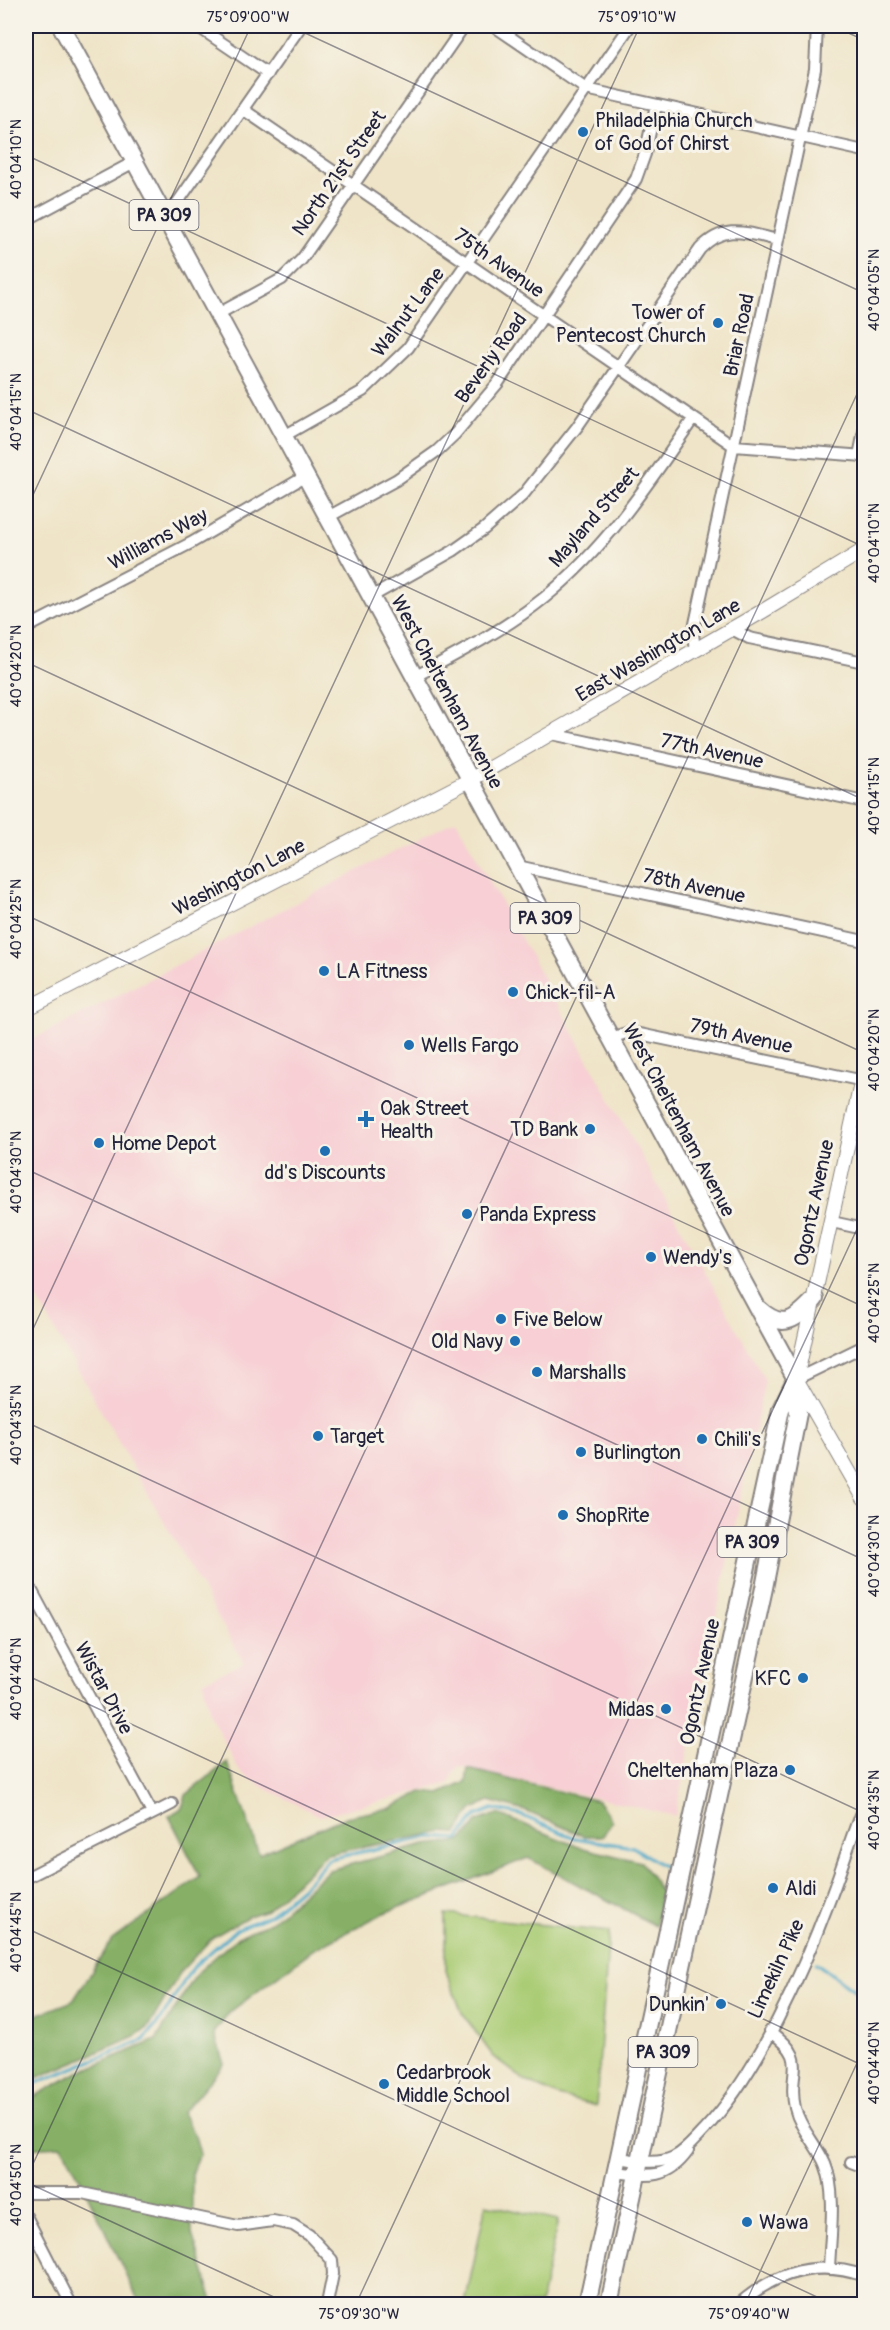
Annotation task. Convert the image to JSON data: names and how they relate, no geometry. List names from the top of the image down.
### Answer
{
  "streets": {
    "highway": ["PA 309", "West Cheltenham Avenue", "Ogontz Avenue"],
    "main road": ["East Washington Lane", "Washington Lane"],
    "street": [
      "North 21st Street",
      "75th Avenue",
      "Walnut Lane",
      "Briar Road",
      "Beverly Road",
      "Mayland Street",
      "Williams Way",
      "77th Avenue",
      "78th Avenue",
      "79th Avenue",
      "Wistar Drive",
      "Limekiln Pike"
    ]
  },
  "crossings": [
    ["North 21st Street", "75th Avenue"],
    ["North 21st Street", "West Cheltenham Avenue"],
    ["PA 309", "Ogontz Avenue"],
    ["PA 309", "Limekiln Pike"],
    ["75th Avenue", "Walnut Lane"],
    ["75th Avenue", "Briar Road"],
    ["75th Avenue", "Beverly Road"],
    ["75th Avenue", "Mayland Street"],
    ["Walnut Lane", "West Cheltenham Avenue"],
    ["Briar Road", "East Washington Lane"],
    ["Beverly Road", "West Cheltenham Avenue"],
    ["Mayland Street", "West Cheltenham Avenue"],
    ["Williams Way", "West Cheltenham Avenue"],
    ["East Washington Lane", "West Cheltenham Avenue"],
    ["East Washington Lane", "77th Avenue"],
    ["East Washington Lane", "Washington Lane"],
    ["West Cheltenham Avenue", "Washington Lane"],
    ["West Cheltenham Avenue", "78th Avenue"],
    ["West Cheltenham Avenue", "79th Avenue"],
    ["West Cheltenham Avenue", "Ogontz Avenue"],
    ["79th Avenue", "Ogontz Avenue"],
    ["Ogontz Avenue", "Limekiln Pike"]
  ],
  "places": {
    "other": [
      "Philadelphia Church of God of Chirst",
      "Tower of Pentecost Church",
      "LA Fitness",
      "Chick-fil-A",
      "Wells Fargo",
      "TD Bank",
      "Home Depot",
      "dd's Discounts",
      "Panda Express",
      "Wendy's",
      "Five Below",
      "Old Navy",
      "Marshalls",
      "Target",
      "Chili's",
      "Burlington",
      "ShopRite",
      "KFC",
      "Midas",
      "Cheltenham Plaza",
      "Aldi",
      "Dunkin'",
      "Cedarbrook Middle School",
      "Wawa"
    ],
    "health": ["Oak Street Health"]
  },
  "coordinates": [
    "75°09'00\"W",
    "75°09'10\"W",
    "40°04'10\"N",
    "40°04'05\"N",
    "40°04'15\"N",
    "40°04'20\"N",
    "40°04'25\"N",
    "40°04'30\"N",
    "40°04'35\"N",
    "40°04'40\"N",
    "40°04'45\"N",
    "40°04'50\"N",
    "75°09'30\"W",
    "75°09'40\"W"
  ]
}
